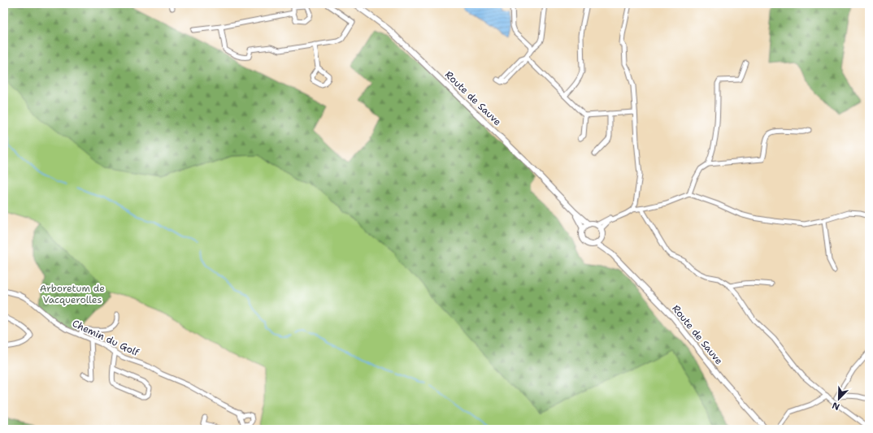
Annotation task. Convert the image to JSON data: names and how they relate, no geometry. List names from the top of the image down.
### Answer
{
  "streets": {
    "main road": ["Route de Sauve"],
    "street": ["Chemin du Golf"]
  },
  "parks": ["Arboretum de Vacquerolles"],
  "north": "bottom left"
}
